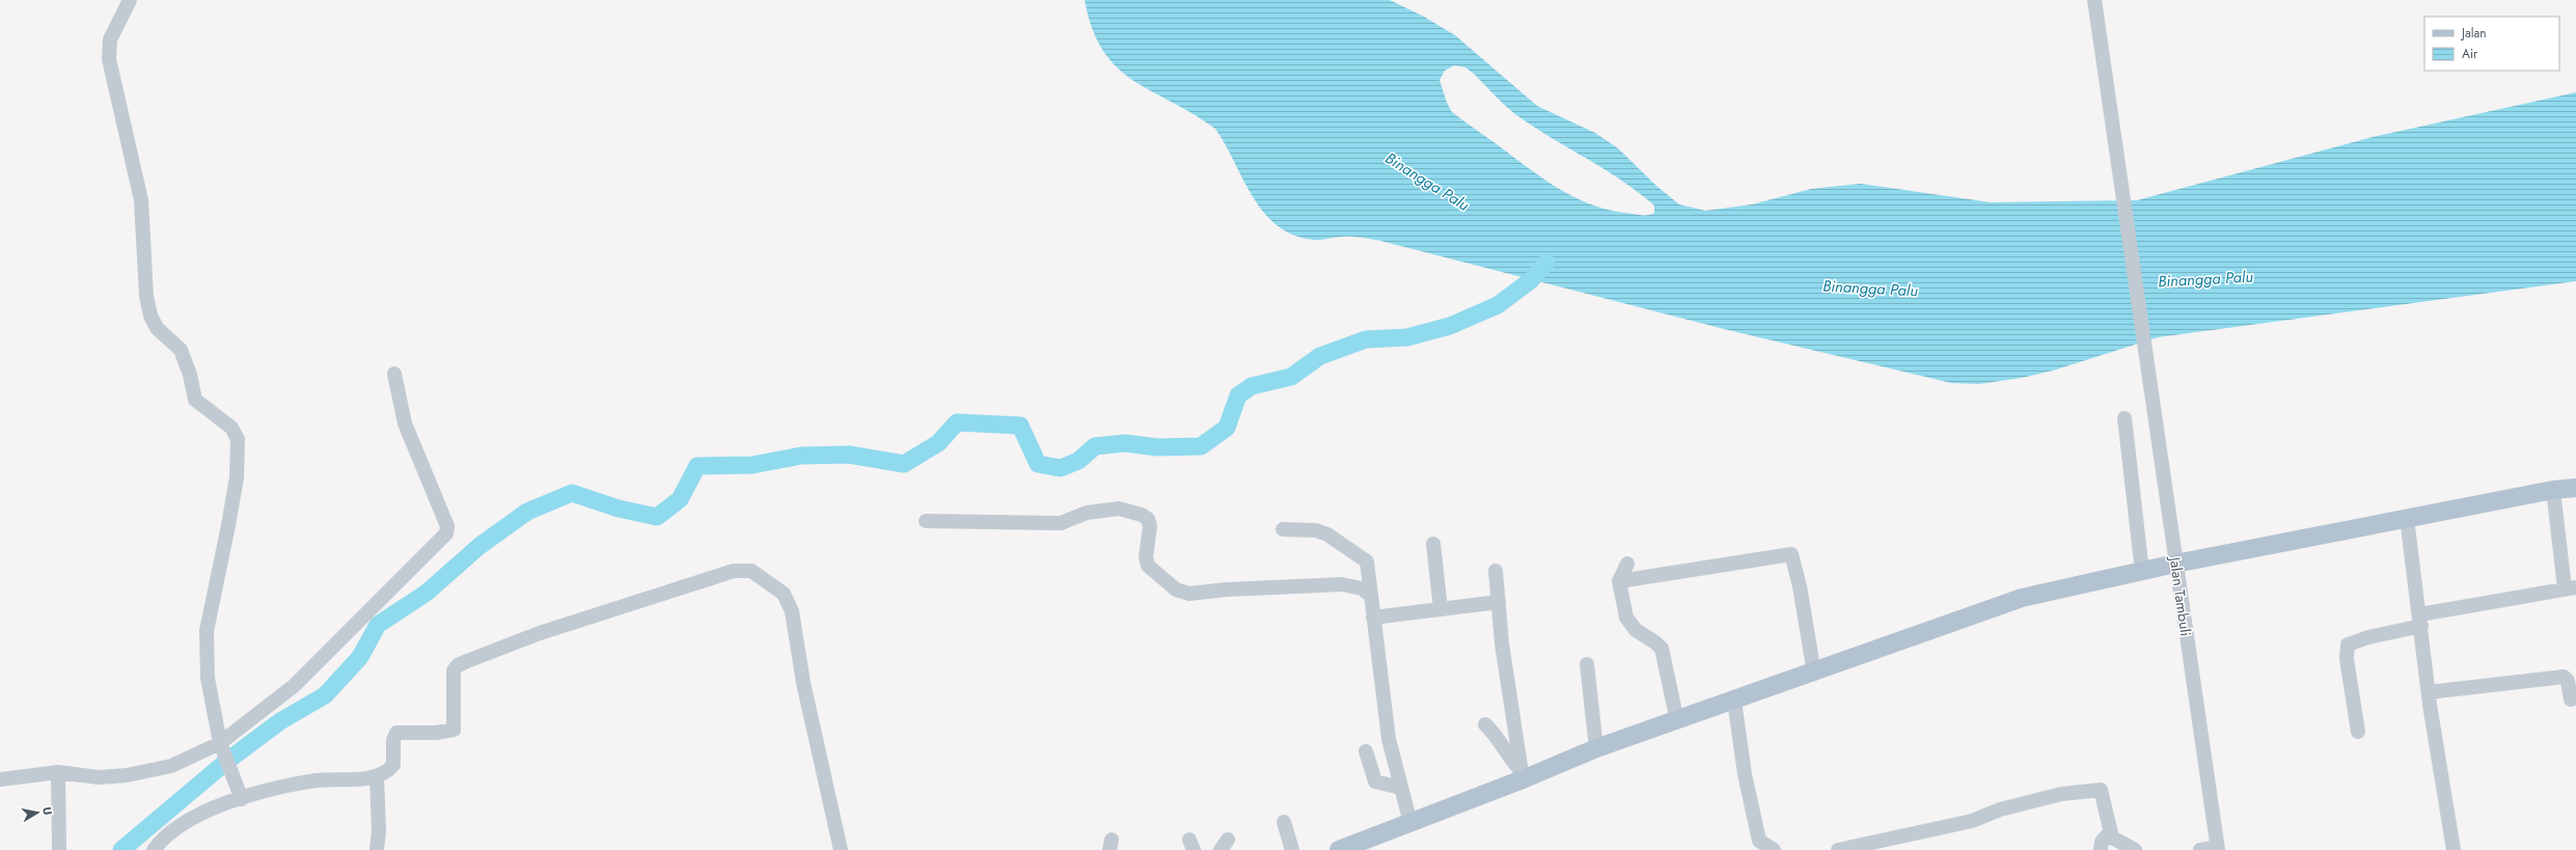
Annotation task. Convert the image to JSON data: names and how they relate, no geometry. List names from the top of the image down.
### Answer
{
  "streets": {
    "street": ["Jalan Tambuli"]
  },
  "water": ["Binangga Palu"],
  "legend": ["Jalan", "Air"],
  "north": "right"
}
